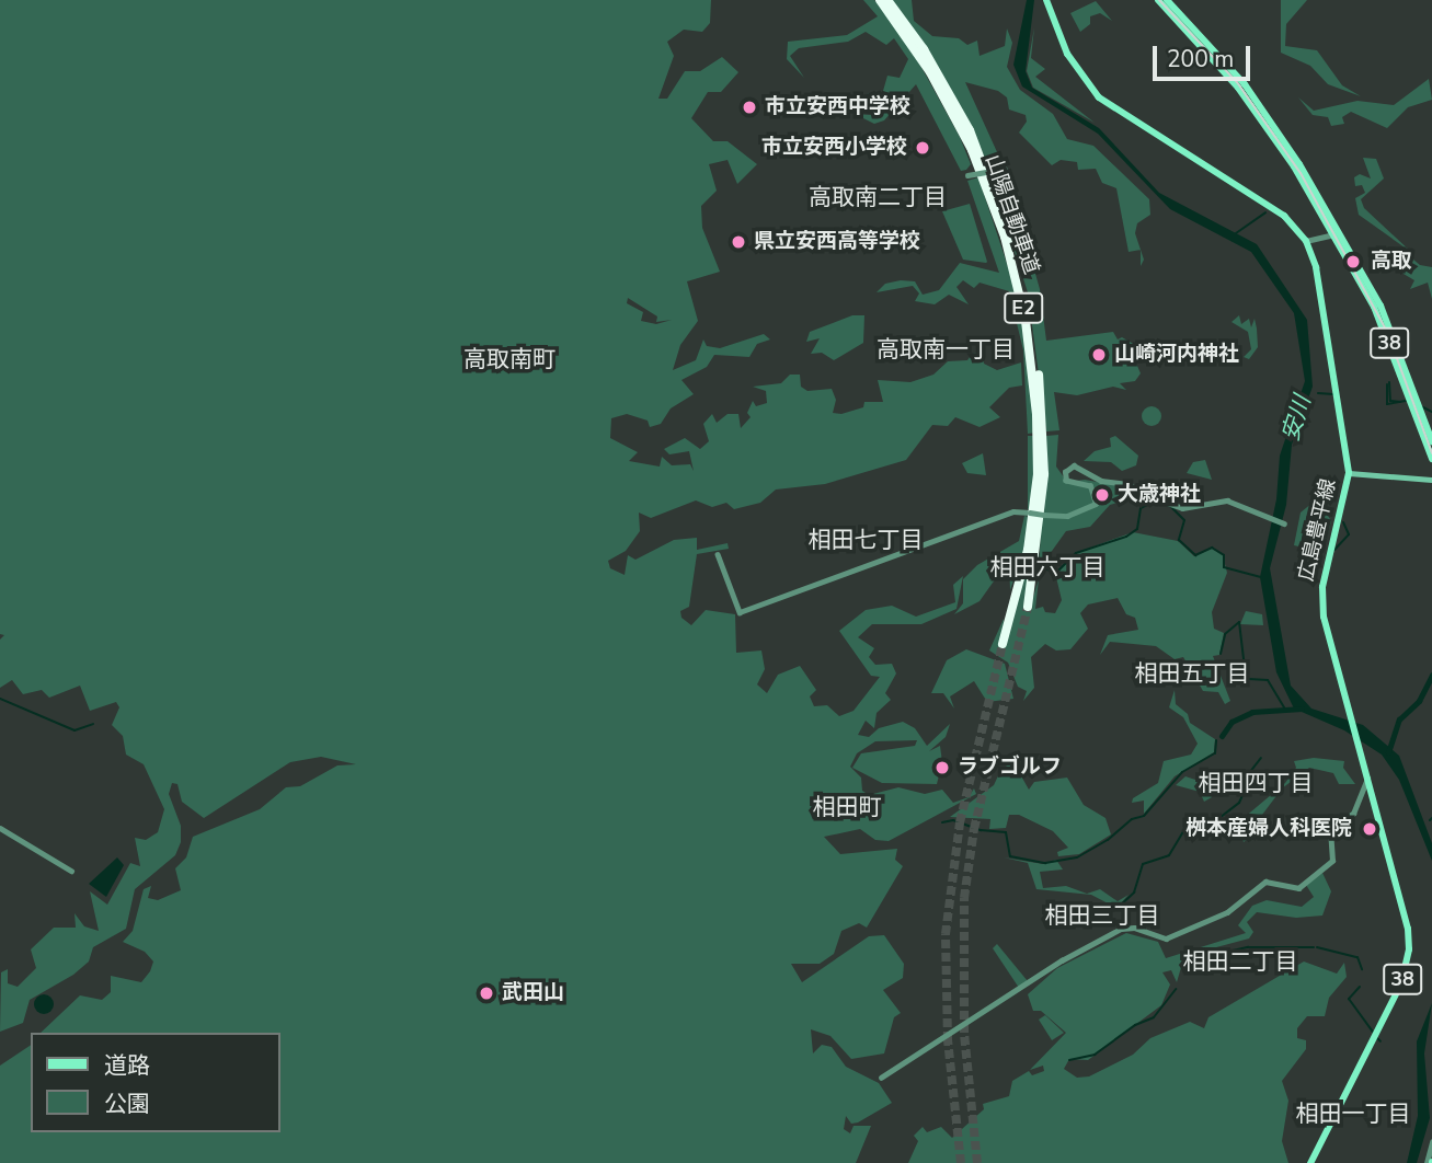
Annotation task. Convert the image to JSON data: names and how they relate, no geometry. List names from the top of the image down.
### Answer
{
  "streets": {
    "highway": ["山陽自動車道", "E2"],
    "main road": ["38", "広島豊平線"]
  },
  "districts": [
    "高取南二丁目",
    "高取南一丁目",
    "高取南町",
    "相田七丁目",
    "相田六丁目",
    "相田五丁目",
    "相田四丁目",
    "相田町",
    "相田三丁目",
    "相田二丁目",
    "相田一丁目"
  ],
  "water": ["安川"],
  "places": [
    "市立安西中学校",
    "市立安西小学校",
    "県立安西高等学校",
    "高取",
    "山崎河内神社",
    "大歳神社",
    "ラブゴルフ",
    "桝本産婦人科医院",
    "武田山"
  ],
  "legend": ["道路", "公園"],
  "scale_bar": "200 m"
}
